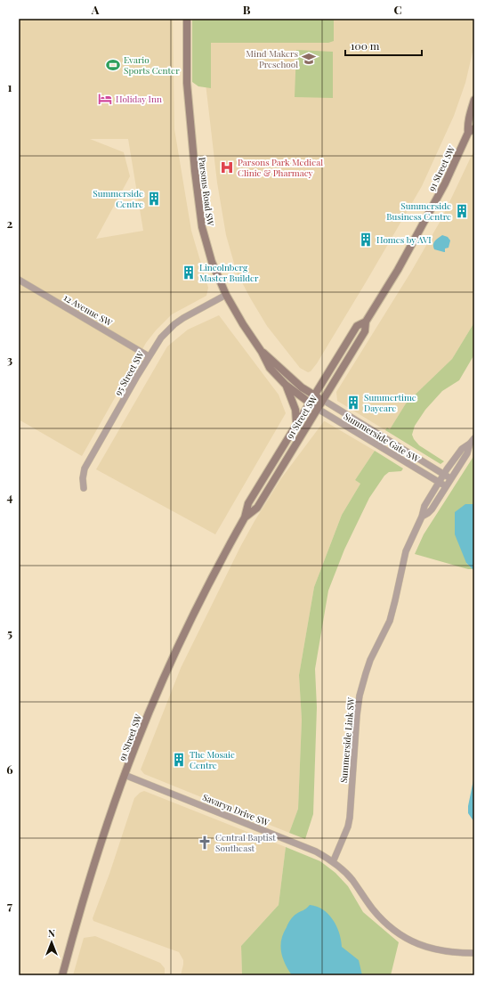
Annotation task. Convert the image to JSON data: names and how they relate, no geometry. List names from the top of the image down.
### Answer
{
  "streets": {
    "main road": ["91 Street SW", "Parsons Road SW", "Summerside Gate SW"],
    "street": [
      "12 Avenue SW",
      "95 Street SW",
      "Summerside Link SW",
      "Savaryn Drive SW"
    ]
  },
  "crossings": [
    ["91 Street SW", "Parsons Road SW"],
    ["91 Street SW", "Summerside Gate SW"],
    ["91 Street SW", "Savaryn Drive SW"],
    ["Parsons Road SW", "95 Street SW"],
    ["Parsons Road SW", "Summerside Gate SW"],
    ["12 Avenue SW", "95 Street SW"],
    ["Summerside Gate SW", "Summerside Link SW"],
    ["Summerside Link SW", "Savaryn Drive SW"]
  ],
  "places": {
    "school or university": ["Mind Makers Preschool"],
    "sports": ["Evario Sports Center"],
    "hotel": ["Holiday Inn"],
    "hospital": ["Parsons Park Medical Clinic & Pharmacy"],
    "building": [
      "Summerside Centre",
      "Summerside Business Centre",
      "Homes by AVI",
      "Lincolnberg Master Builder",
      "Summertime Daycare",
      "The Mosaic Centre"
    ],
    "church": ["Central Baptist Southeast"]
  },
  "scale_bar": "100 m",
  "north": "top",
  "grid": {
    "columns": ["A", "B", "C"],
    "rows": [
      "1",
      "2",
      "3",
      "4",
      "5",
      "6",
      "7"
    ]
  }
}
